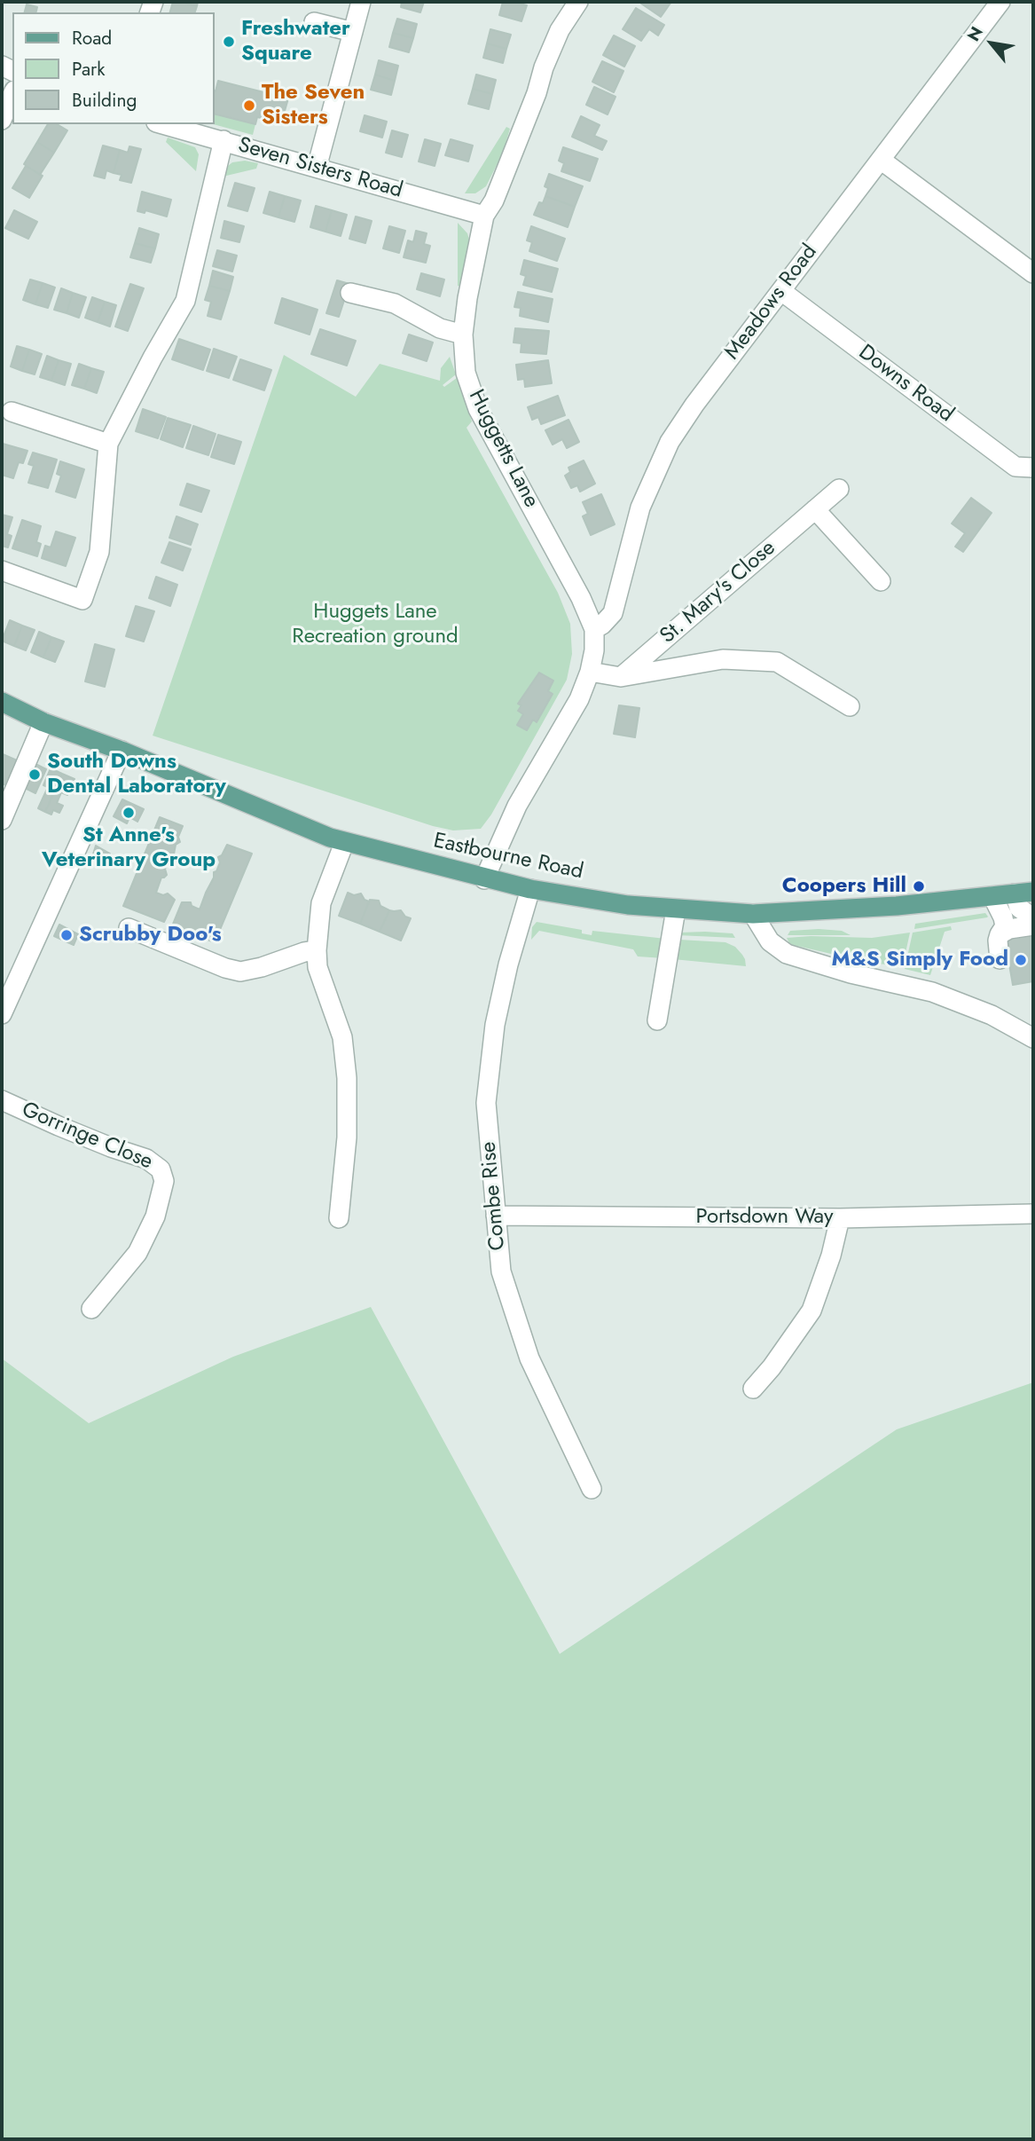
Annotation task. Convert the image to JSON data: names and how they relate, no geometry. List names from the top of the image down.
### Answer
{
  "streets": {
    "main road": ["Eastbourne Road"],
    "street": [
      "Seven Sisters Road",
      "Meadows Road",
      "Downs Road",
      "Huggetts Lane",
      "St. Mary's Close",
      "Gorringe Close",
      "Combe Rise",
      "Portsdown Way"
    ]
  },
  "crossings": [
    ["Seven Sisters Road", "Huggetts Lane"],
    ["Meadows Road", "Downs Road"],
    ["Meadows Road", "Huggetts Lane"],
    ["Huggetts Lane", "Eastbourne Road"],
    ["Eastbourne Road", "Combe Rise"],
    ["Combe Rise", "Portsdown Way"]
  ],
  "parks": ["Huggets Lane Recreation ground"],
  "places": [
    "Freshwater Square",
    "The Seven Sisters",
    "South Downs Dental Laboratory",
    "St Anne's Veterinary Group",
    "Coopers Hill",
    "Scrubby Doo's",
    "M&S Simply Food"
  ],
  "legend": ["Road", "Park", "Building"],
  "north": "top left"
}
